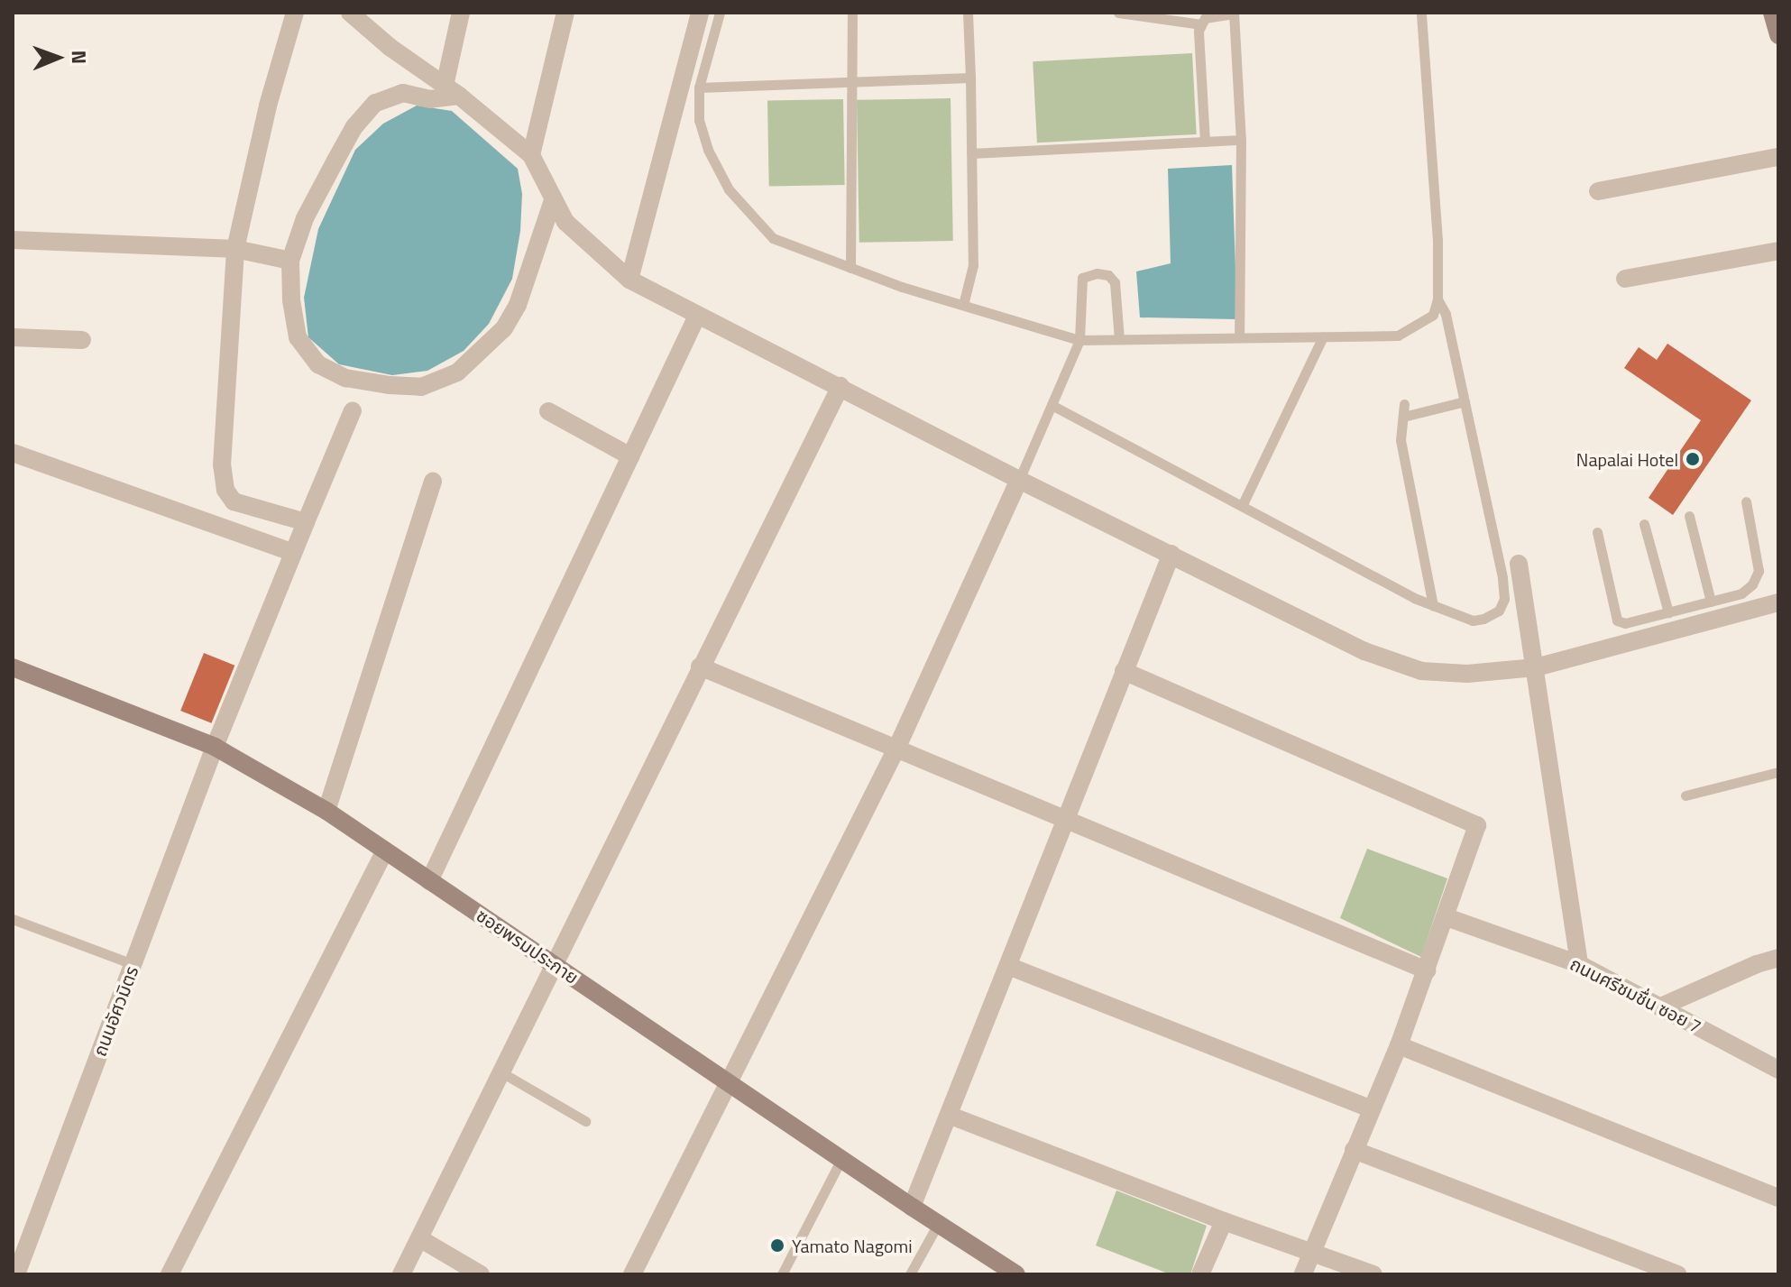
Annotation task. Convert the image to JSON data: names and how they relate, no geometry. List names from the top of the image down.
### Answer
{
  "streets": {
    "street": ["ซอยพรมประกาย", "ถนนศรีชมชื่น ซอย 7", "ถนนอัศวมิตร"]
  },
  "crossings": [
    ["ซอยพรมประกาย", "ถนนอัศวมิตร"]
  ],
  "places": ["Napalai Hotel", "Yamato Nagomi"],
  "north": "right"
}
